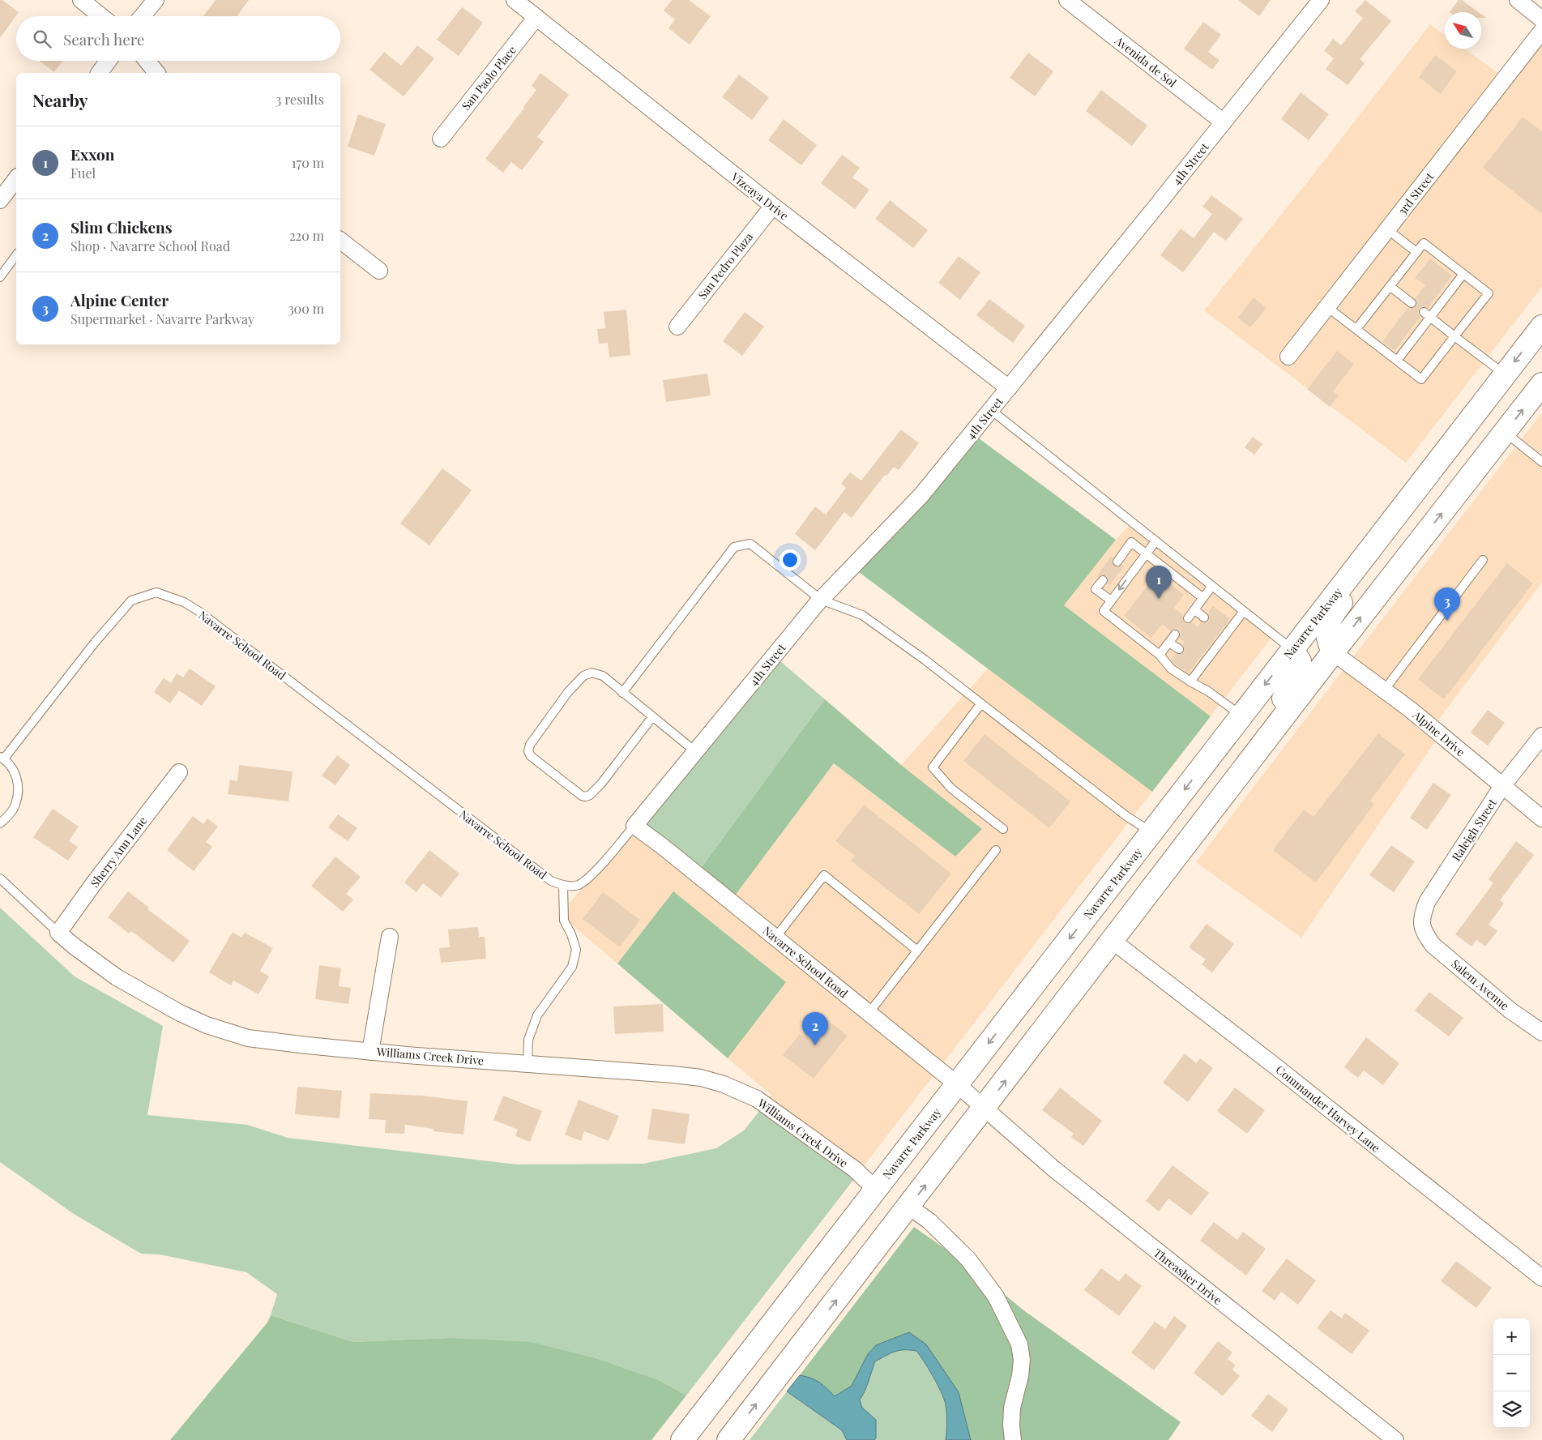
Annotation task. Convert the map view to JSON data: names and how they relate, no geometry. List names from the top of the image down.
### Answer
{
  "streets": {
    "highway": ["Navarre Parkway"],
    "street": [
      "Avenida de Sol",
      "San Paolo Place",
      "4th Street",
      "3rd Street",
      "Vizcaya Drive",
      "San Pedro Plaza",
      "Navarre School Road",
      "Alpine Drive",
      "Raleigh Street",
      "Sherry Ann Lane",
      "Salem Avenue",
      "Williams Creek Drive",
      "Commander Harvey Lane",
      "Threasher Drive"
    ]
  },
  "crossings": [
    ["Avenida de Sol", "4th Street"],
    ["San Paolo Place", "Vizcaya Drive"],
    ["4th Street", "Vizcaya Drive"],
    ["4th Street", "Navarre School Road"],
    ["Vizcaya Drive", "San Pedro Plaza"],
    ["Navarre Parkway", "Navarre School Road"],
    ["Navarre Parkway", "Williams Creek Drive"],
    ["Navarre School Road", "Threasher Drive"],
    ["Alpine Drive", "Raleigh Street"],
    ["Raleigh Street", "Salem Avenue"],
    ["Sherry Ann Lane", "Williams Creek Drive"]
  ],
  "north": "top left",
  "page": {
    "search": "Search here",
    "heading": ["Nearby", "3 results"],
    "list": [
      {
        "mark": "1",
        "name": "Exxon",
        "note": "Fuel",
        "value": "170 m"
      },
      {
        "mark": "2",
        "name": "Slim Chickens",
        "note": "Shop · Navarre School Road",
        "value": "220 m"
      },
      {
        "mark": "3",
        "name": "Alpine Center",
        "note": "Supermarket · Navarre Parkway",
        "value": "300 m"
      }
    ],
    "pins": ["1", "3", "2"],
    "map_buttons": ["+", "−"]
  }
}
